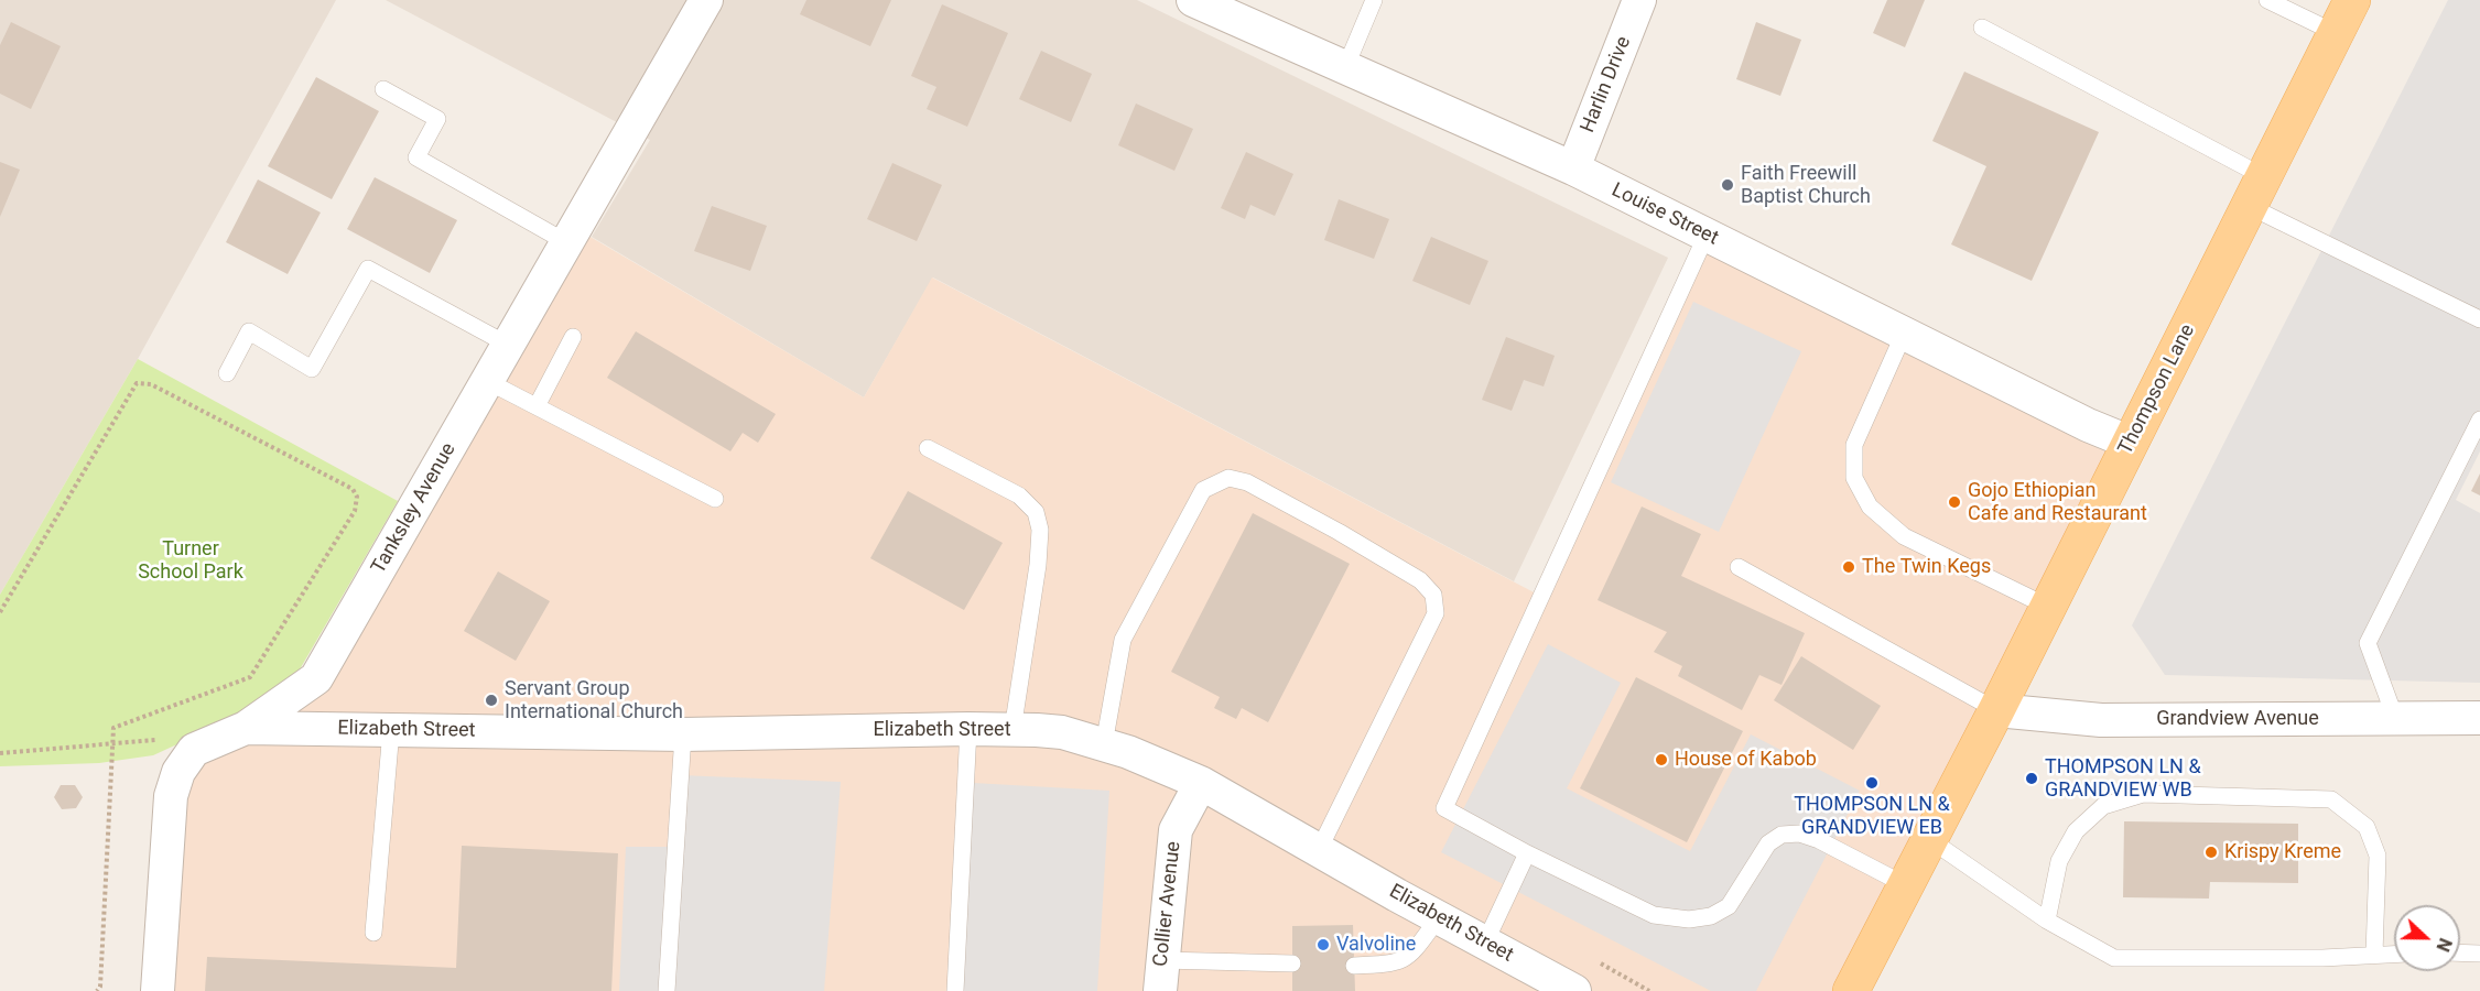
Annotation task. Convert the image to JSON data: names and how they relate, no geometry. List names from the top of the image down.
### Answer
{
  "streets": {
    "main road": ["Thompson Lane"],
    "street": [
      "Harlin Drive",
      "Louise Street",
      "Tanksley Avenue",
      "Grandview Avenue",
      "Elizabeth Street",
      "Collier Avenue"
    ]
  },
  "crossings": [
    ["Harlin Drive", "Louise Street"],
    ["Louise Street", "Thompson Lane"],
    ["Thompson Lane", "Grandview Avenue"],
    ["Tanksley Avenue", "Elizabeth Street"],
    ["Elizabeth Street", "Collier Avenue"]
  ],
  "parks": ["Turner School Park"],
  "places": [
    "Faith Freewill Baptist Church",
    "Gojo Ethiopian Cafe and Restaurant",
    "The Twin Kegs",
    "Servant Group International Church",
    "House of Kabob",
    "THOMPSON LN & GRANDVIEW WB",
    "THOMPSON LN & GRANDVIEW EB",
    "Krispy Kreme",
    "Valvoline"
  ],
  "north": "right"
}
